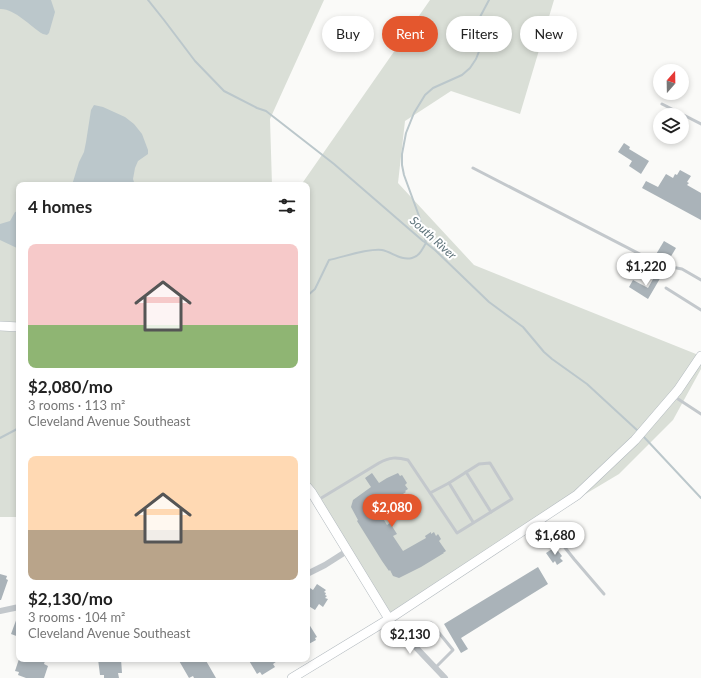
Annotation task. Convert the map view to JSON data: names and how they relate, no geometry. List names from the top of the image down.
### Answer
{
  "water": ["South River"],
  "north": "top",
  "page": {
    "chip": [
      "Buy",
      "Rent",
      "Filters",
      "New"
    ],
    "heading": "4 homes",
    "list": [
      {
        "name": "$2,080/mo",
        "note": "3 rooms · 113 m² · Cleveland Avenue Southeast"
      },
      {
        "name": "$2,130/mo",
        "note": "3 rooms · 104 m² · Cleveland Avenue Southeast"
      }
    ],
    "price": [
      "$1,220",
      "$2,080",
      "$1,680",
      "$2,130"
    ]
  }
}
